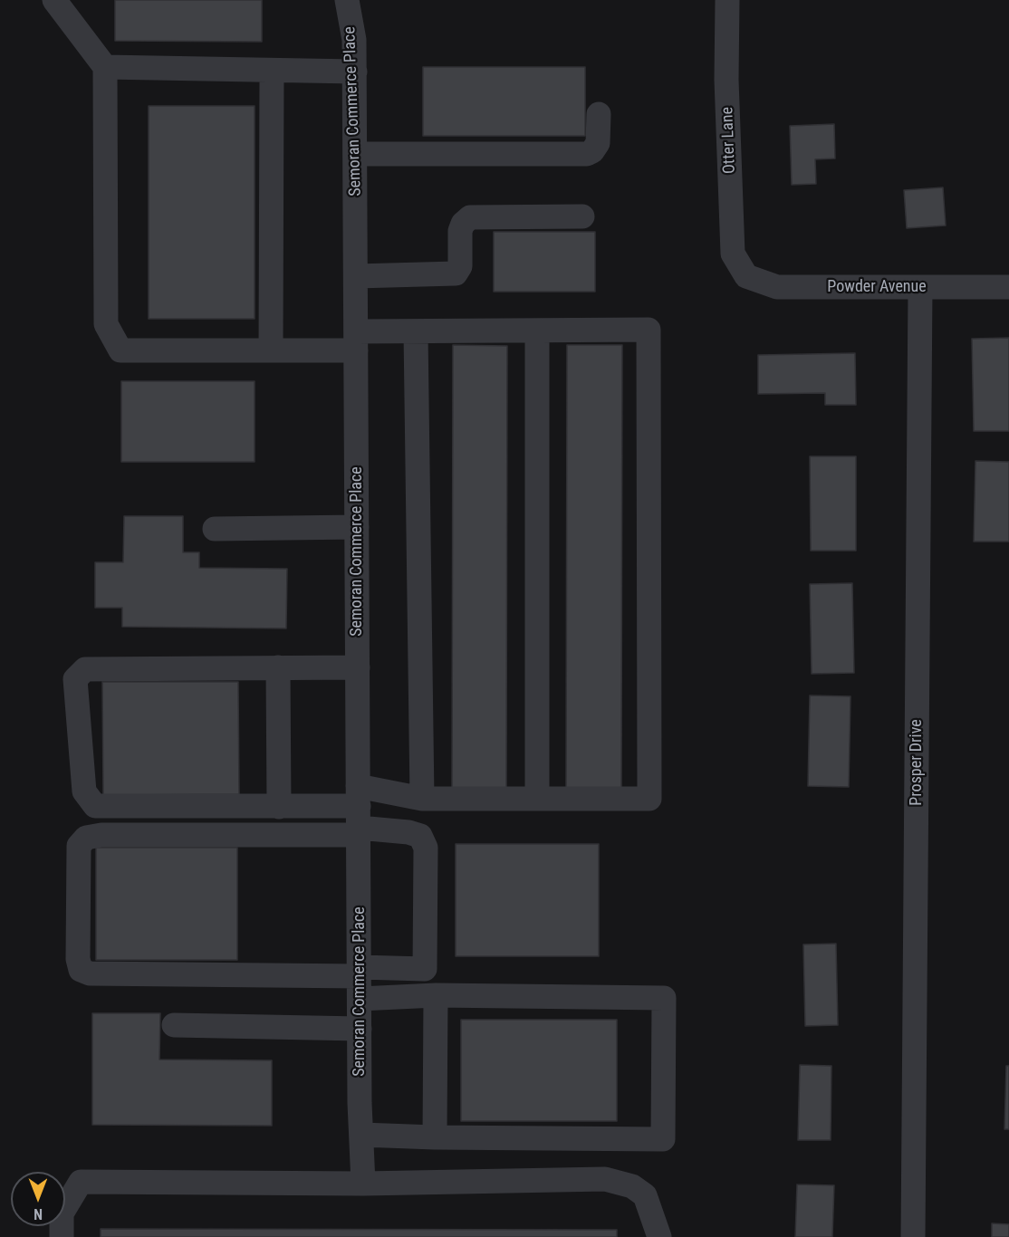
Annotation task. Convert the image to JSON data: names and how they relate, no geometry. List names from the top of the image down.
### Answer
{
  "streets": {
    "street": [
      "Semoran Commerce Place",
      "Otter Lane",
      "Powder Avenue",
      "Prosper Drive"
    ]
  },
  "crossings": [
    ["Otter Lane", "Powder Avenue"],
    ["Powder Avenue", "Prosper Drive"]
  ],
  "north": "bottom"
}
